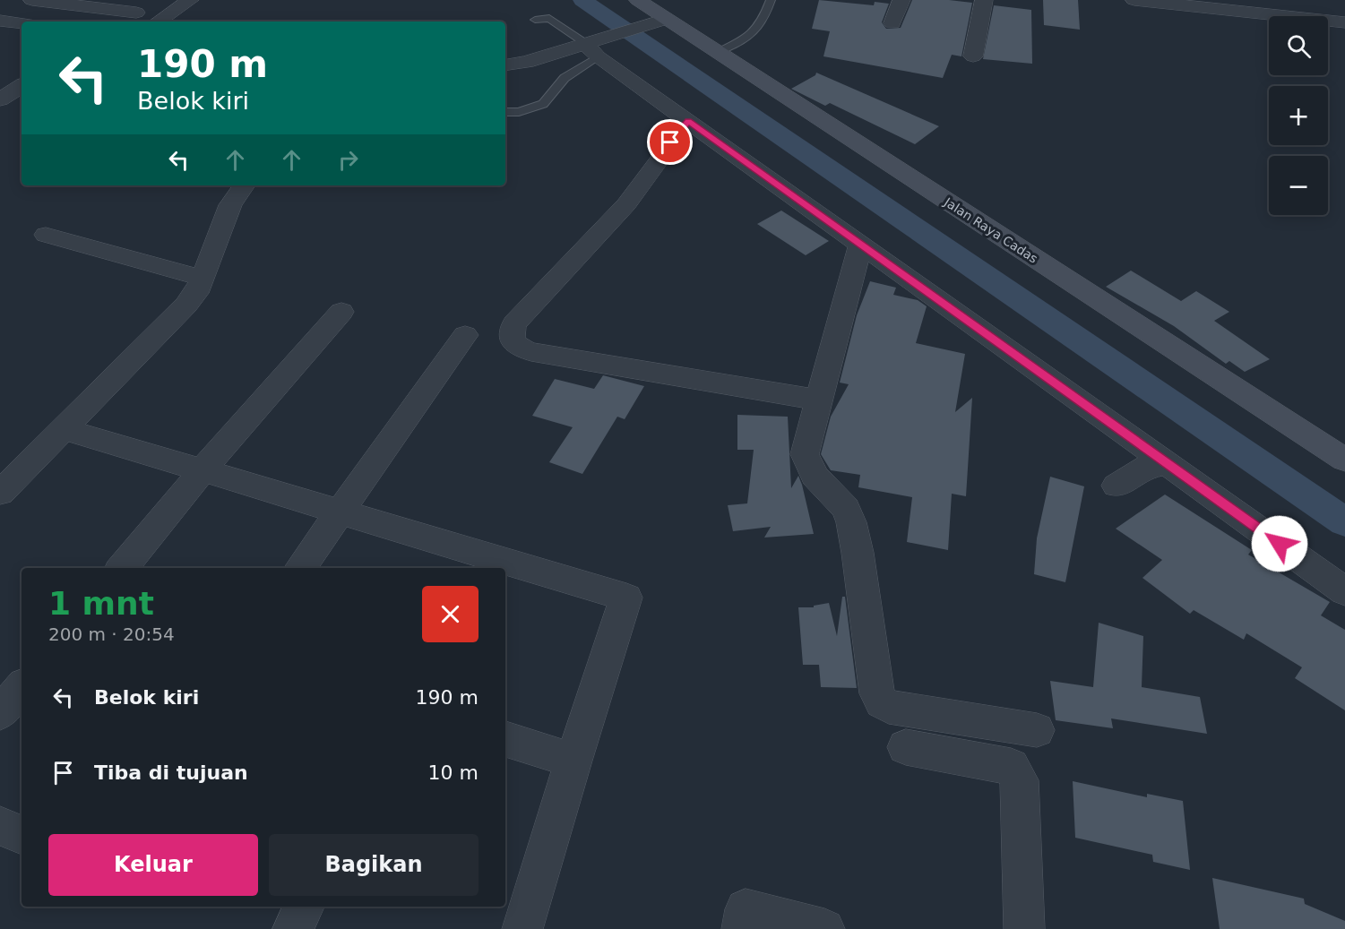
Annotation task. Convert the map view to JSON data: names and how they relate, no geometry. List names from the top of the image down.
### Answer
{
  "streets": {
    "street": ["Jalan Raya Cadas"]
  },
  "page": {
    "map_buttons": ["+", "−"],
    "turn": ["190 m", "Belok kiri"],
    "heading": ["1 mnt", "200 m · 20:54"],
    "list": [
      {
        "name": "Belok kiri",
        "value": "190 m"
      },
      {
        "name": "Tiba di tujuan",
        "value": "10 m"
      }
    ],
    "buttons": ["Keluar", "Bagikan"]
  }
}
